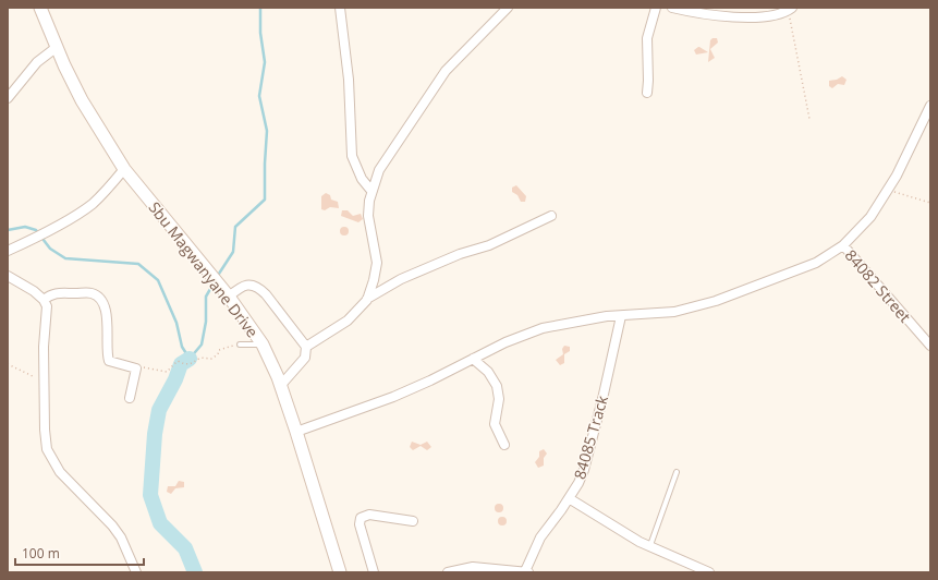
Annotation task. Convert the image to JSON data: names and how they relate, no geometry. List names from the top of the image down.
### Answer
{
  "streets": {
    "main road": ["Sbu Magwanyane Drive"],
    "street": ["84082 Street", "84085 Track"]
  },
  "scale_bar": "100 m"
}
